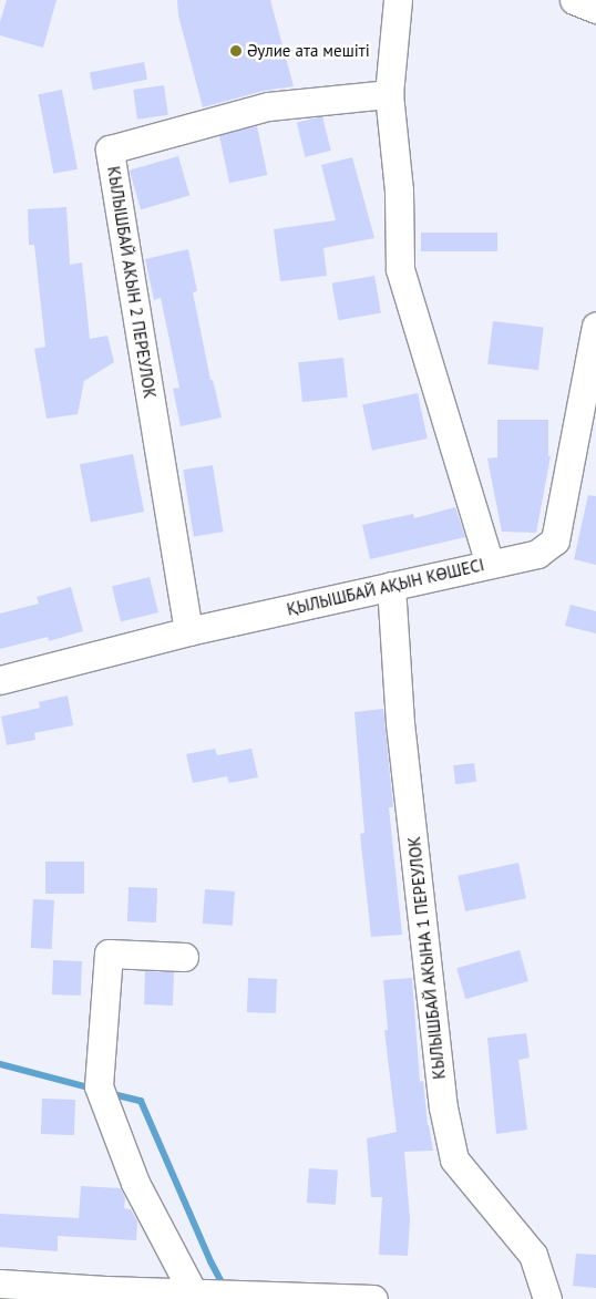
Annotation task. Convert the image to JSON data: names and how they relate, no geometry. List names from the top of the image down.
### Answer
{
  "streets": {
    "street": ["КЫЛЫШБАЙ АКЫН 2 ПЕРЕУЛОК", "ҚЫЛЫШБАЙ АҚЫН КӨШЕСІ", "КЫЛЫШБАЙ АКЫНА 1 ПЕРЕУЛОК"]
  },
  "crossings": [
    ["КЫЛЫШБАЙ АКЫН 2 ПЕРЕУЛОК", "ҚЫЛЫШБАЙ АҚЫН КӨШЕСІ"],
    ["ҚЫЛЫШБАЙ АҚЫН КӨШЕСІ", "КЫЛЫШБАЙ АКЫНА 1 ПЕРЕУЛОК"]
  ],
  "places": ["Әулие ата мешіті"]
}
